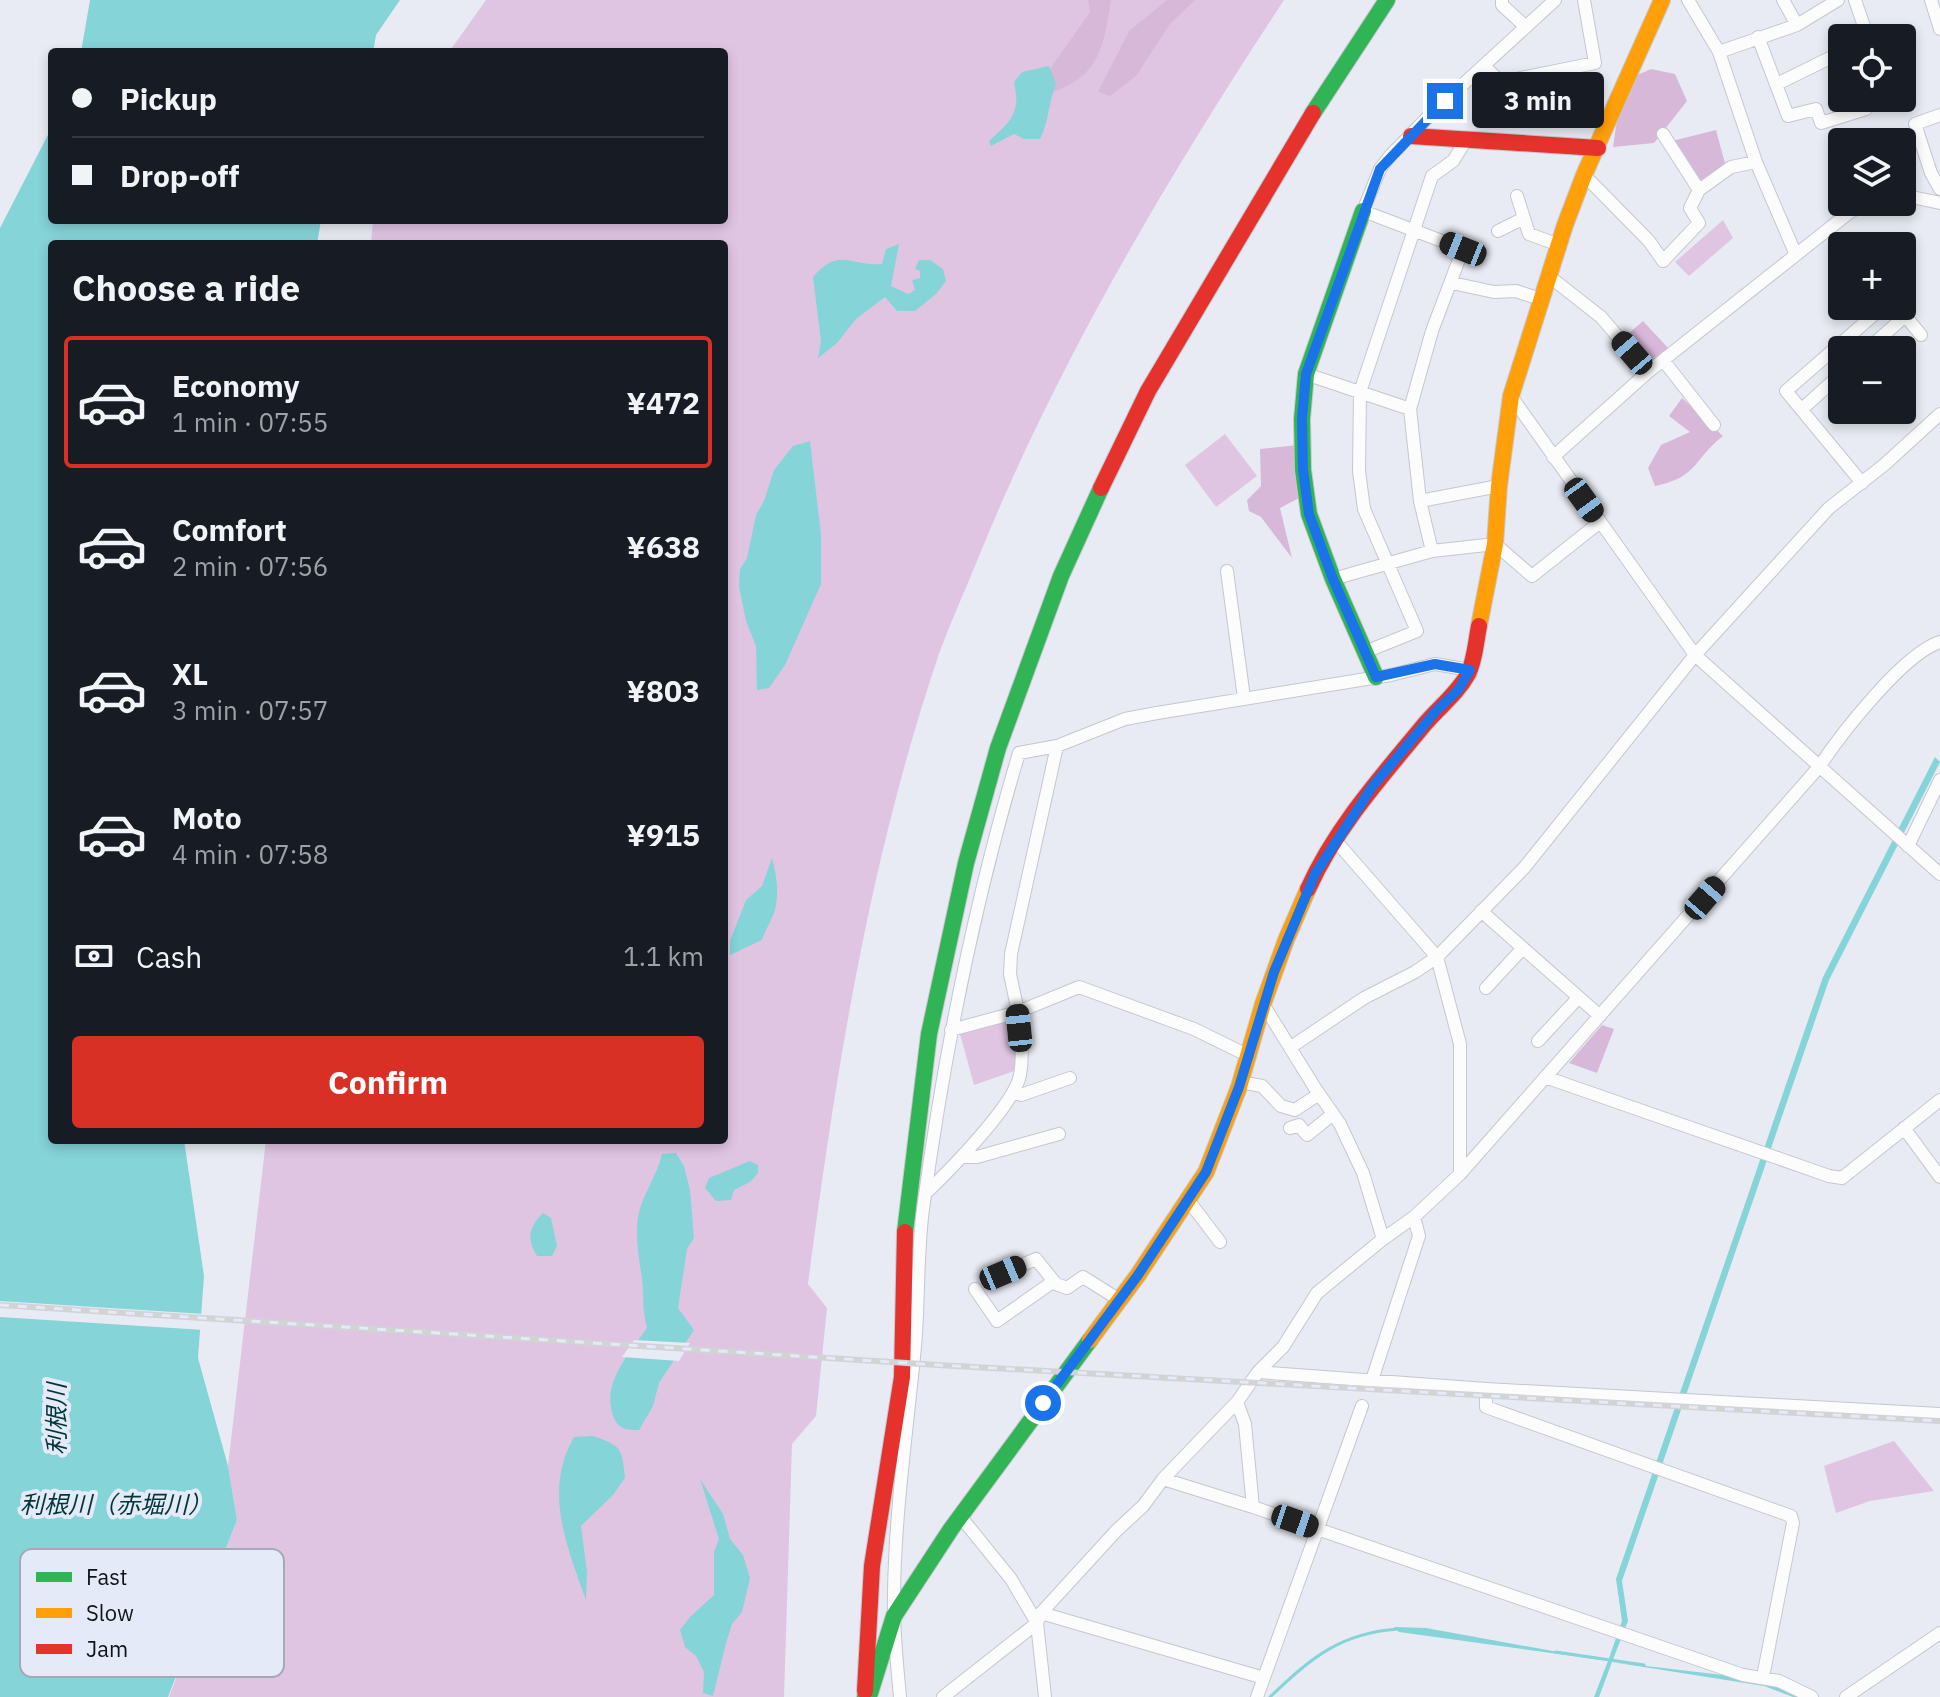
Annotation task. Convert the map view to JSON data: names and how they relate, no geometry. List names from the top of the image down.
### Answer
{
  "water": ["利根川", "利根川（赤堀川）"],
  "legend": ["Fast", "Slow", "Jam"],
  "page": {
    "map_buttons": ["+", "−"],
    "banner": ["Pickup", "Drop-off"],
    "bubble": "3 min",
    "heading": "Choose a ride",
    "list": [
      {
        "name": "Economy",
        "note": "1 min · 07:55",
        "value": "¥472"
      },
      {
        "name": "Comfort",
        "note": "2 min · 07:56",
        "value": "¥638"
      },
      {
        "name": "XL",
        "note": "3 min · 07:57",
        "value": "¥803"
      },
      {
        "name": "Moto",
        "note": "4 min · 07:58",
        "value": "¥915"
      }
    ],
    "pay": ["Cash", "1.1 km"],
    "buttons": "Confirm"
  }
}
